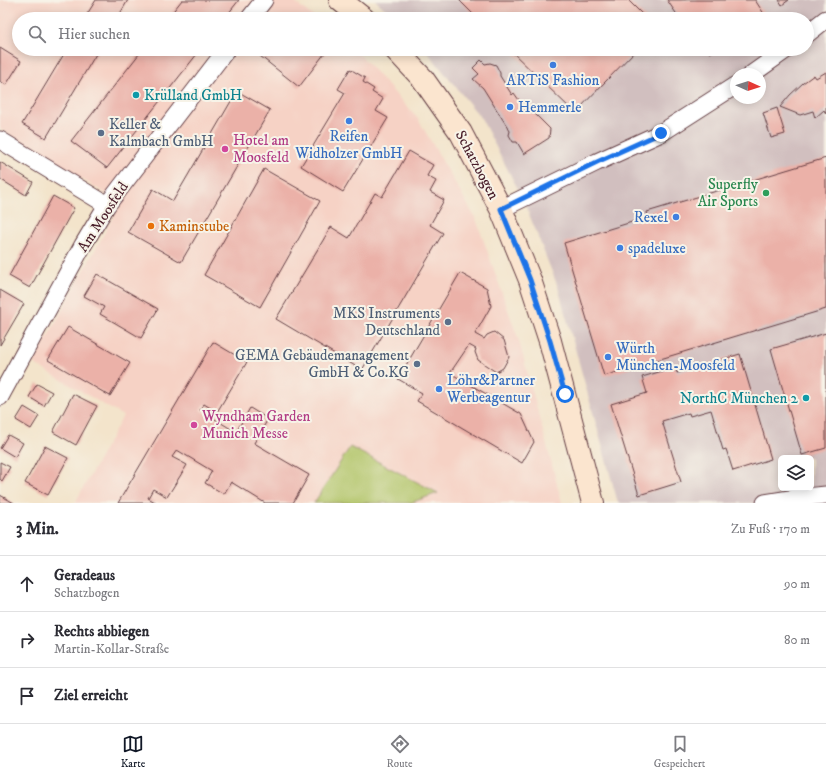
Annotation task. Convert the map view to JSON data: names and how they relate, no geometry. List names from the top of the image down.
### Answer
{
  "streets": {
    "main road": ["Schatzbogen"],
    "street": ["Am Moosfeld"]
  },
  "places": [
    "ARTiS Fashion",
    "Krülland GmbH",
    "Hemmerle",
    "Reifen Widholzer GmbH",
    "Keller & Kalmbach GmbH",
    "Hotel am Moosfeld",
    "Superfly Air Sports",
    "Rexel",
    "Kaminstube",
    "spadeluxe",
    "MKS Instruments Deutschland",
    "Würth München-Moosfeld",
    "GEMA Gebäudemanagement GmbH & Co.KG",
    "Löhr&Partner Werbeagentur",
    "NorthC München 2",
    "Wyndham Garden Munich Messe"
  ],
  "north": "right",
  "page": {
    "search": "Hier suchen",
    "heading": ["3 Min.", "Zu Fuß · 170 m"],
    "list": [
      ["Geradeaus", "Schatzbogen", "90 m"],
      ["Rechts abbiegen", "Martin-Kollar-Straße", "80 m"],
      "Ziel erreicht"
    ],
    "nav": ["Karte", "Route", "Gespeichert"]
  }
}
